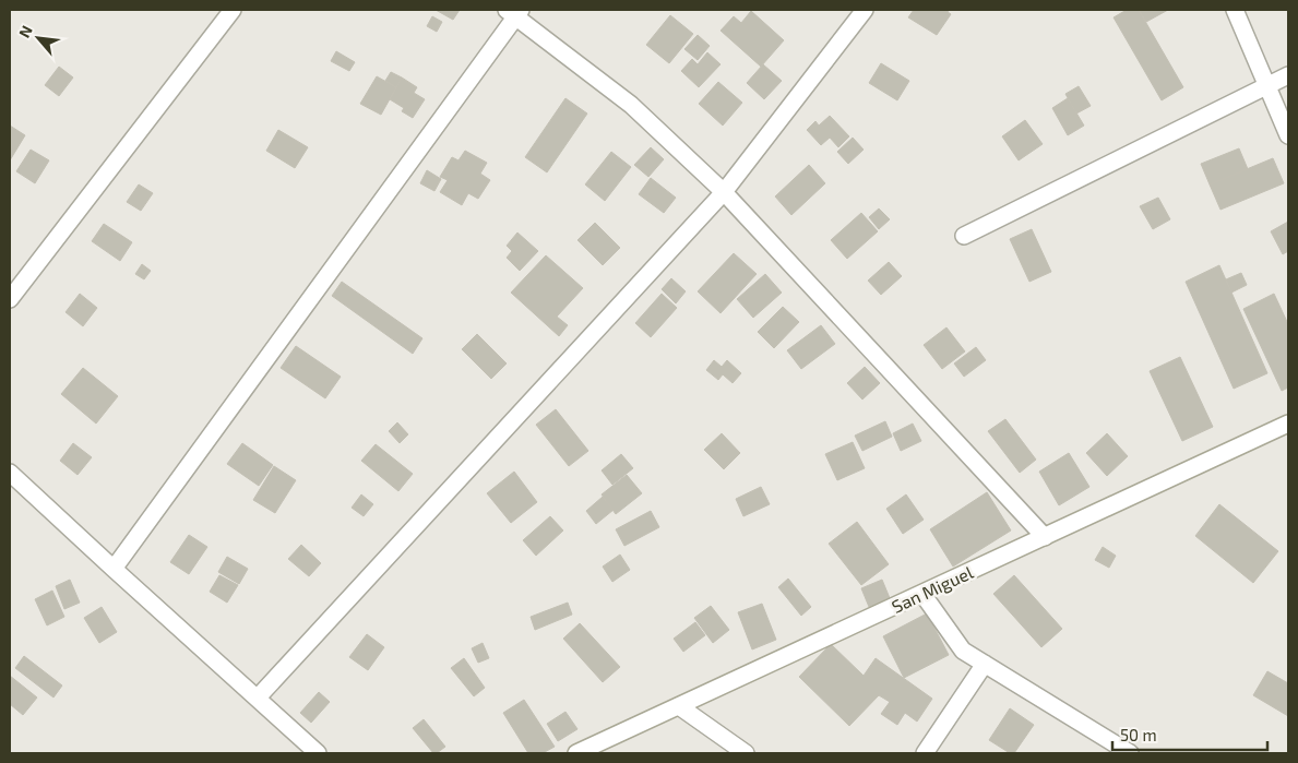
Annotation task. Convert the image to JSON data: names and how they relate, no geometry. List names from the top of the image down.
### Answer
{
  "streets": {
    "street": ["San Miguel"]
  },
  "scale_bar": "50 m",
  "north": "top left"
}
